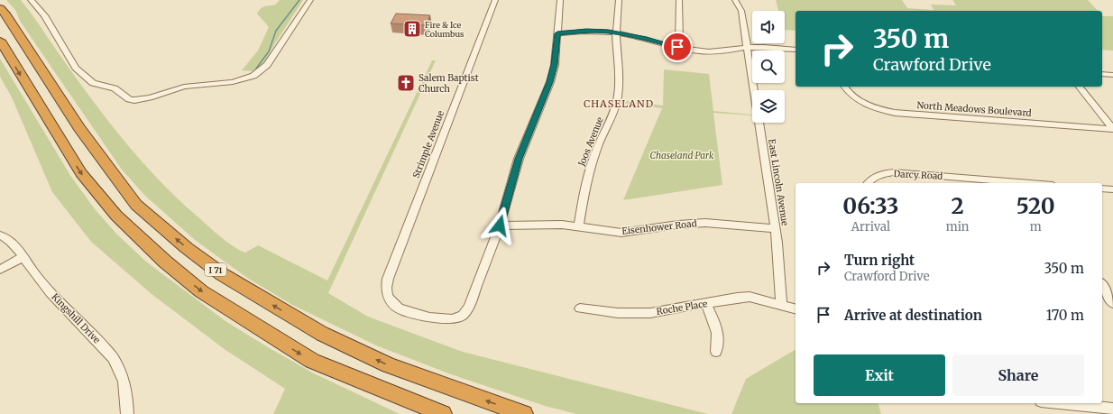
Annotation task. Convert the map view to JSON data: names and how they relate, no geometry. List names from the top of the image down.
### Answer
{
  "streets": {
    "highway": ["I 71"],
    "street": [
      "North Meadows Boulevard",
      "Joos Avenue",
      "Strimple Avenue",
      "Darcy Road",
      "East Lincoln Avenue",
      "Eisenhower Road",
      "Roche Place",
      "Kingshill Drive"
    ]
  },
  "crossings": [
    ["Joos Avenue", "Eisenhower Road"],
    ["Strimple Avenue", "Eisenhower Road"],
    ["East Lincoln Avenue", "Eisenhower Road"],
    ["East Lincoln Avenue", "Roche Place"]
  ],
  "districts": ["CHASELAND"],
  "parks": ["Chaseland Park"],
  "places": {
    "building": ["Fire & Ice Columbus"],
    "church": ["Salem Baptist Church"]
  },
  "page": {
    "turn": ["350 m", "Crawford Drive"],
    "eta": [
      "06:33",
      "Arrival",
      "2",
      "min",
      "520",
      "m"
    ],
    "list": [
      {
        "name": "Turn right",
        "note": "Crawford Drive",
        "value": "350 m"
      },
      {
        "name": "Arrive at destination",
        "value": "170 m"
      }
    ],
    "buttons": ["Exit", "Share"]
  }
}
